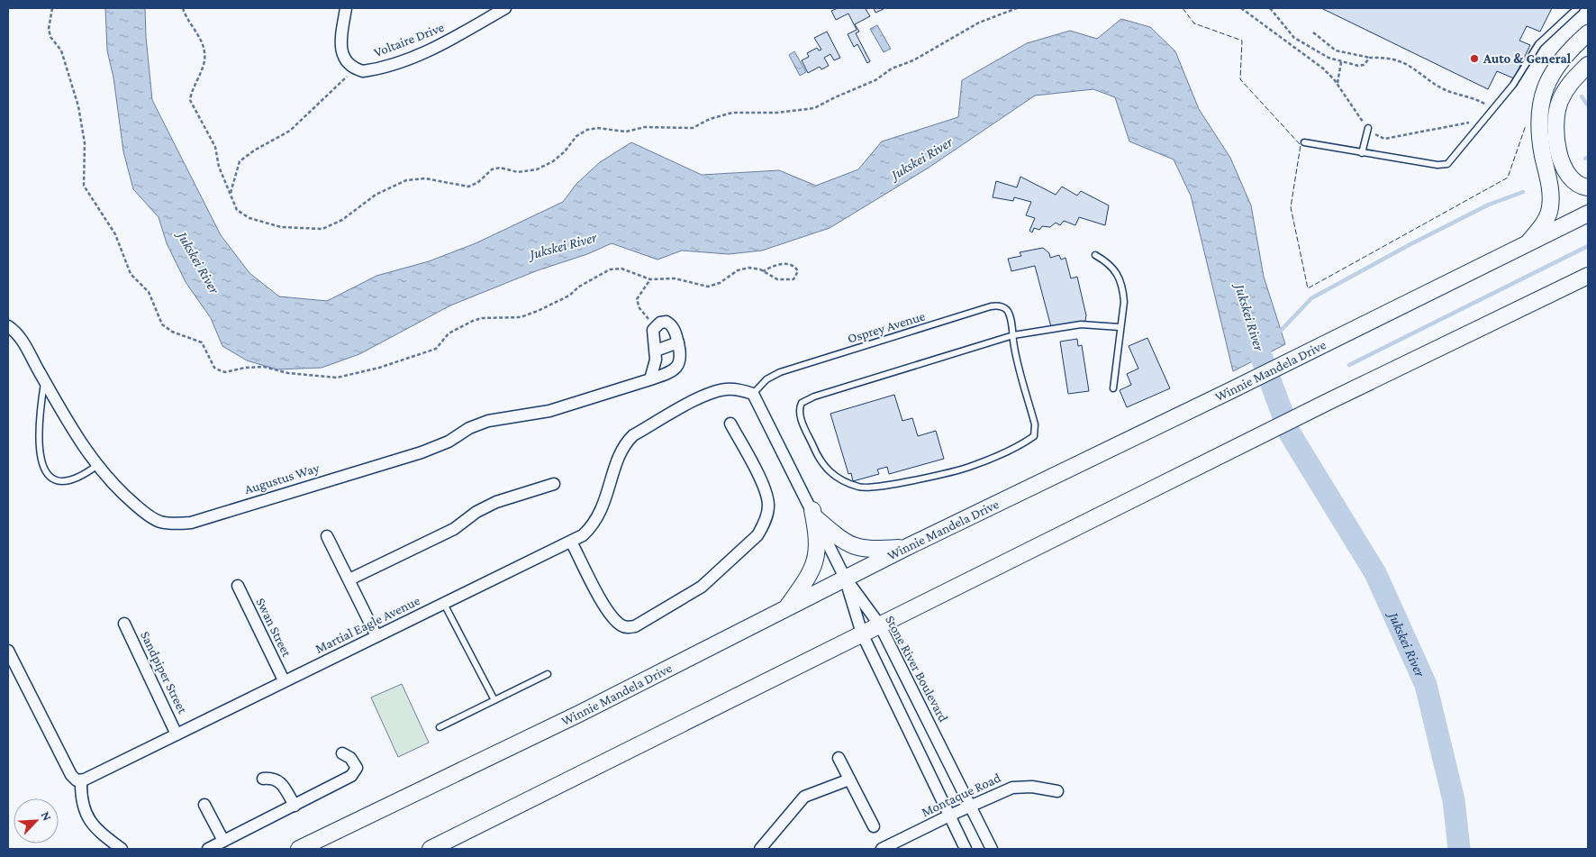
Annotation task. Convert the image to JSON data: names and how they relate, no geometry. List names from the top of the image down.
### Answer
{
  "streets": {
    "main road": ["Winnie Mandela Drive"],
    "street": [
      "Voltaire Drive",
      "Augustus Way",
      "Martial Eagle Avenue",
      "Swan Street",
      "Stone River Boulevard",
      "Sandpiper Street",
      "Montaque Road"
    ],
    "lane": ["Osprey Avenue"]
  },
  "crossings": [
    ["Osprey Avenue", "Martial Eagle Avenue"],
    ["Winnie Mandela Drive", "Stone River Boulevard"],
    ["Martial Eagle Avenue", "Swan Street"],
    ["Martial Eagle Avenue", "Sandpiper Street"],
    ["Stone River Boulevard", "Montaque Road"]
  ],
  "water": ["Jukskei River"],
  "places": ["Auto & General"],
  "north": "top right"
}
